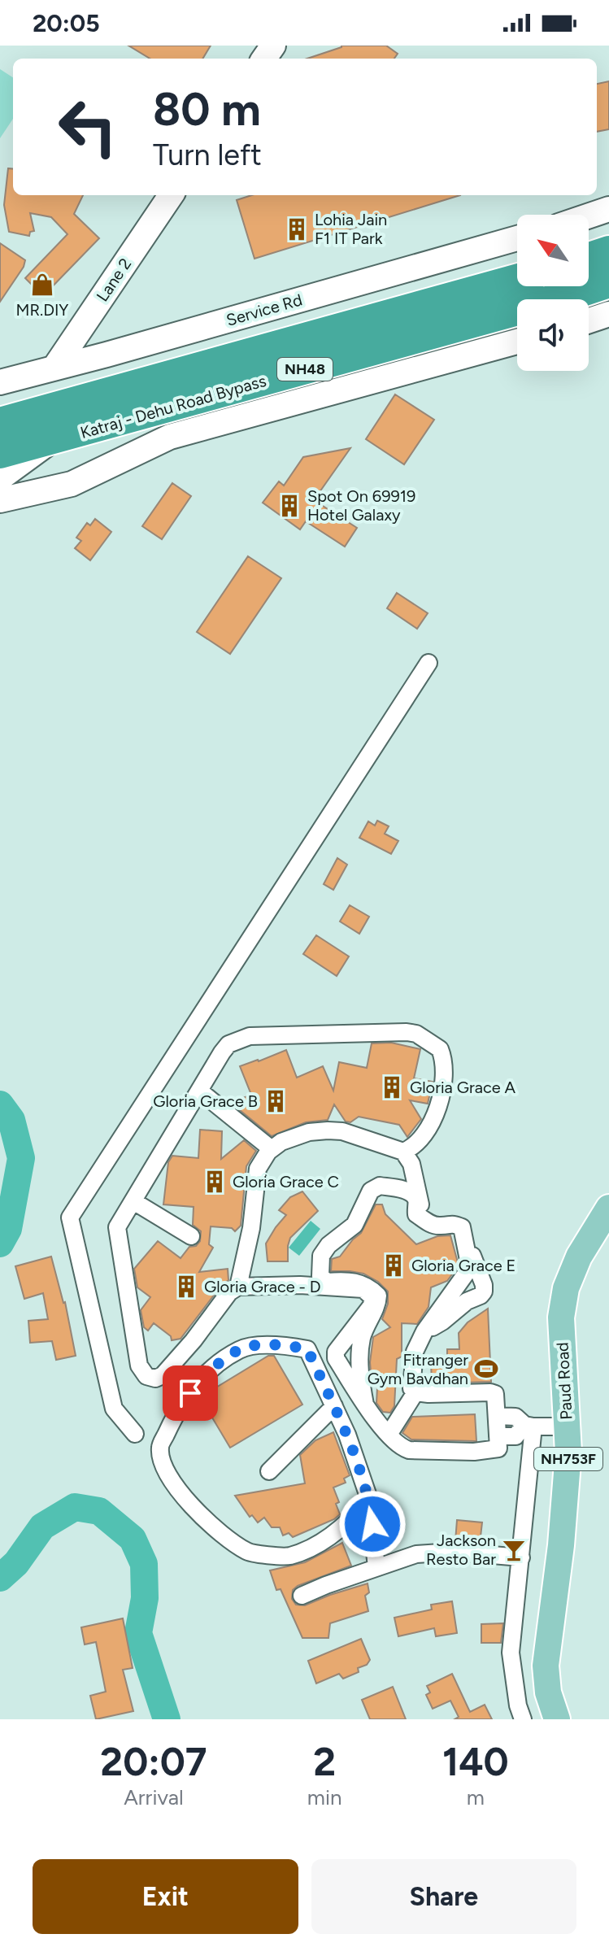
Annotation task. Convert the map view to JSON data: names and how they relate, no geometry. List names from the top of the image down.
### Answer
{
  "streets": {
    "highway": ["NH48", "Katraj - Dehu Road Bypass"],
    "main road": ["Paud Road", "NH753F"],
    "street": ["Lane 2", "Service Rd"]
  },
  "crossings": [
    ["Lane 2", "Service Rd"]
  ],
  "places": {
    "building": [
      "Lohia Jain F1 IT Park",
      "Spot On 69919 Hotel Galaxy",
      "Gloria Grace A",
      "Gloria Grace B",
      "Gloria Grace C",
      "Gloria Grace E",
      "Gloria Grace - D"
    ],
    "shop": ["MR.DIY"],
    "sports": ["Fitranger Gym Bavdhan"],
    "bar": ["Jackson Resto Bar"]
  },
  "north": "top left",
  "page": {
    "status": "20:05",
    "turn": ["80 m", "Turn left"],
    "eta": [
      "20:07",
      "Arrival",
      "2",
      "min",
      "140",
      "m"
    ],
    "buttons": ["Exit", "Share"]
  }
}
